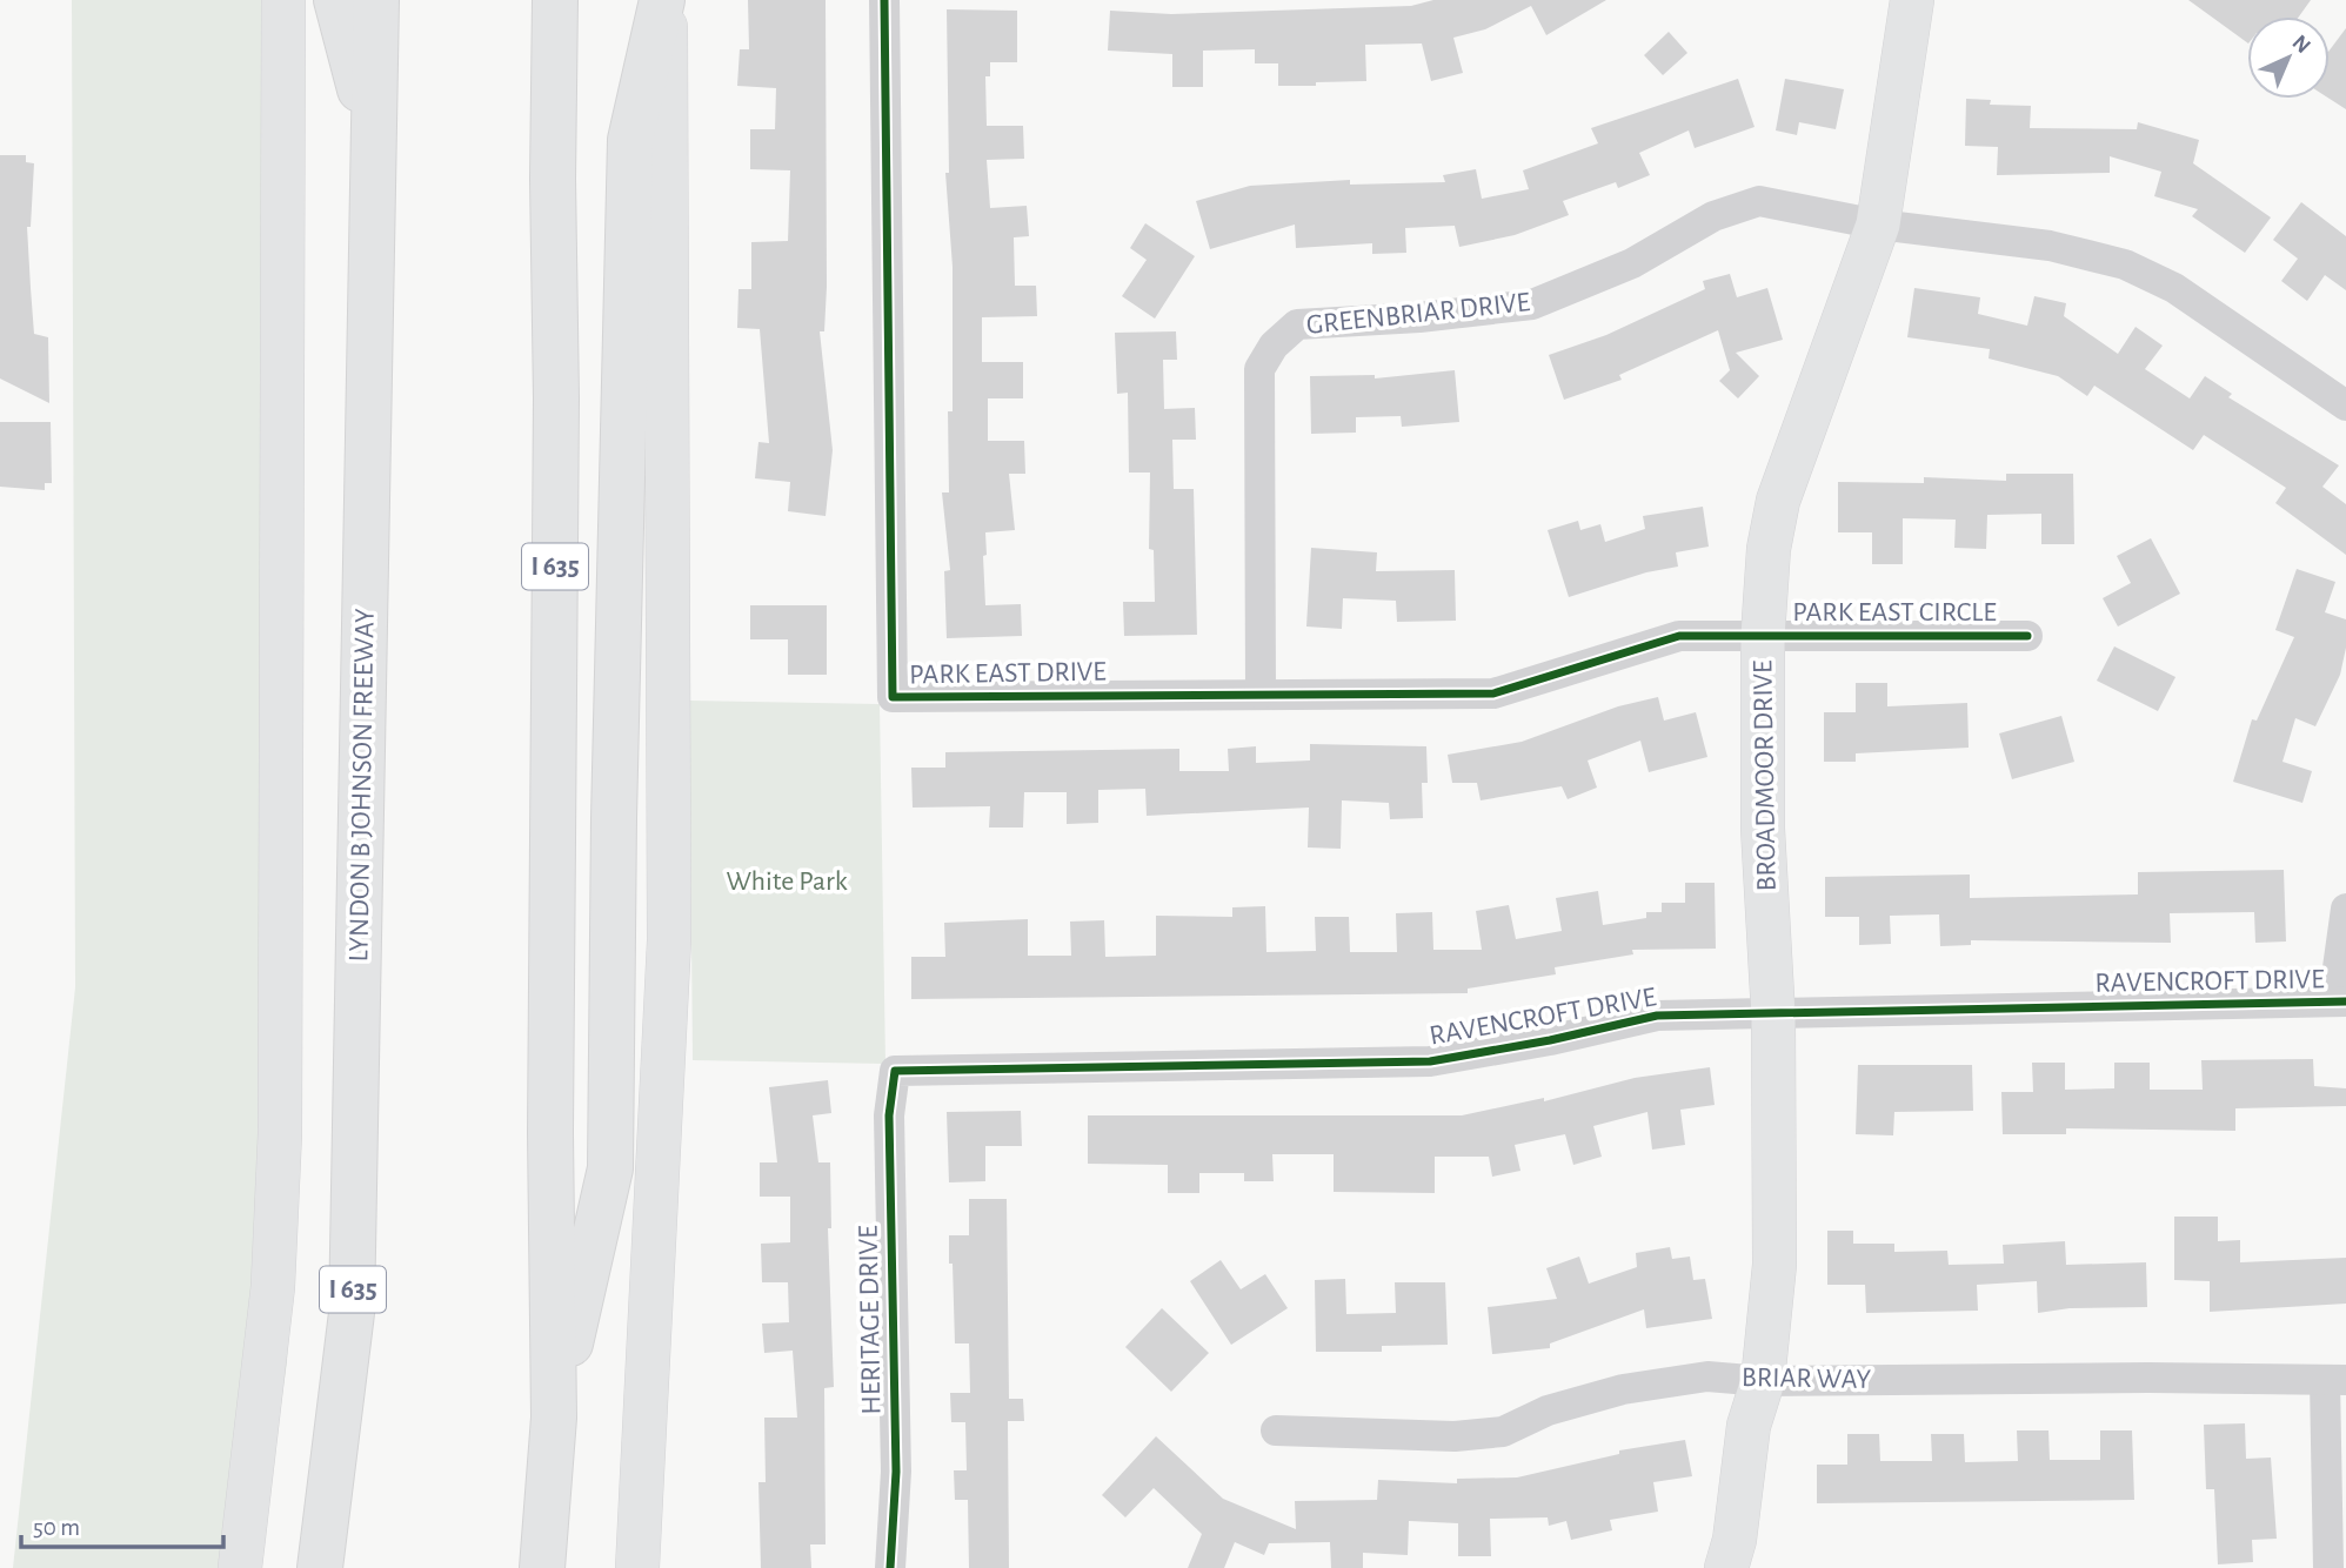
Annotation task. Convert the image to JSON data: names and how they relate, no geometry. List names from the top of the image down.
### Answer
{
  "streets": {
    "highway": ["I 635", "LYNDON B JOHNSON FREEWAY"],
    "main road": ["BROADMOOR DRIVE"],
    "street": [
      "GREENBRIAR DRIVE",
      "PARK EAST CIRCLE",
      "PARK EAST DRIVE",
      "RAVENCROFT DRIVE",
      "HERITAGE DRIVE",
      "BRIAR WAY"
    ]
  },
  "crossings": [
    ["GREENBRIAR DRIVE", "PARK EAST DRIVE"],
    ["GREENBRIAR DRIVE", "BROADMOOR DRIVE"],
    ["PARK EAST CIRCLE", "PARK EAST DRIVE"],
    ["PARK EAST CIRCLE", "BROADMOOR DRIVE"],
    ["PARK EAST DRIVE", "BROADMOOR DRIVE"],
    ["BROADMOOR DRIVE", "RAVENCROFT DRIVE"],
    ["BROADMOOR DRIVE", "BRIAR WAY"],
    ["RAVENCROFT DRIVE", "HERITAGE DRIVE"]
  ],
  "parks": ["White Park"],
  "scale_bar": "50 m",
  "north": "top right"
}
